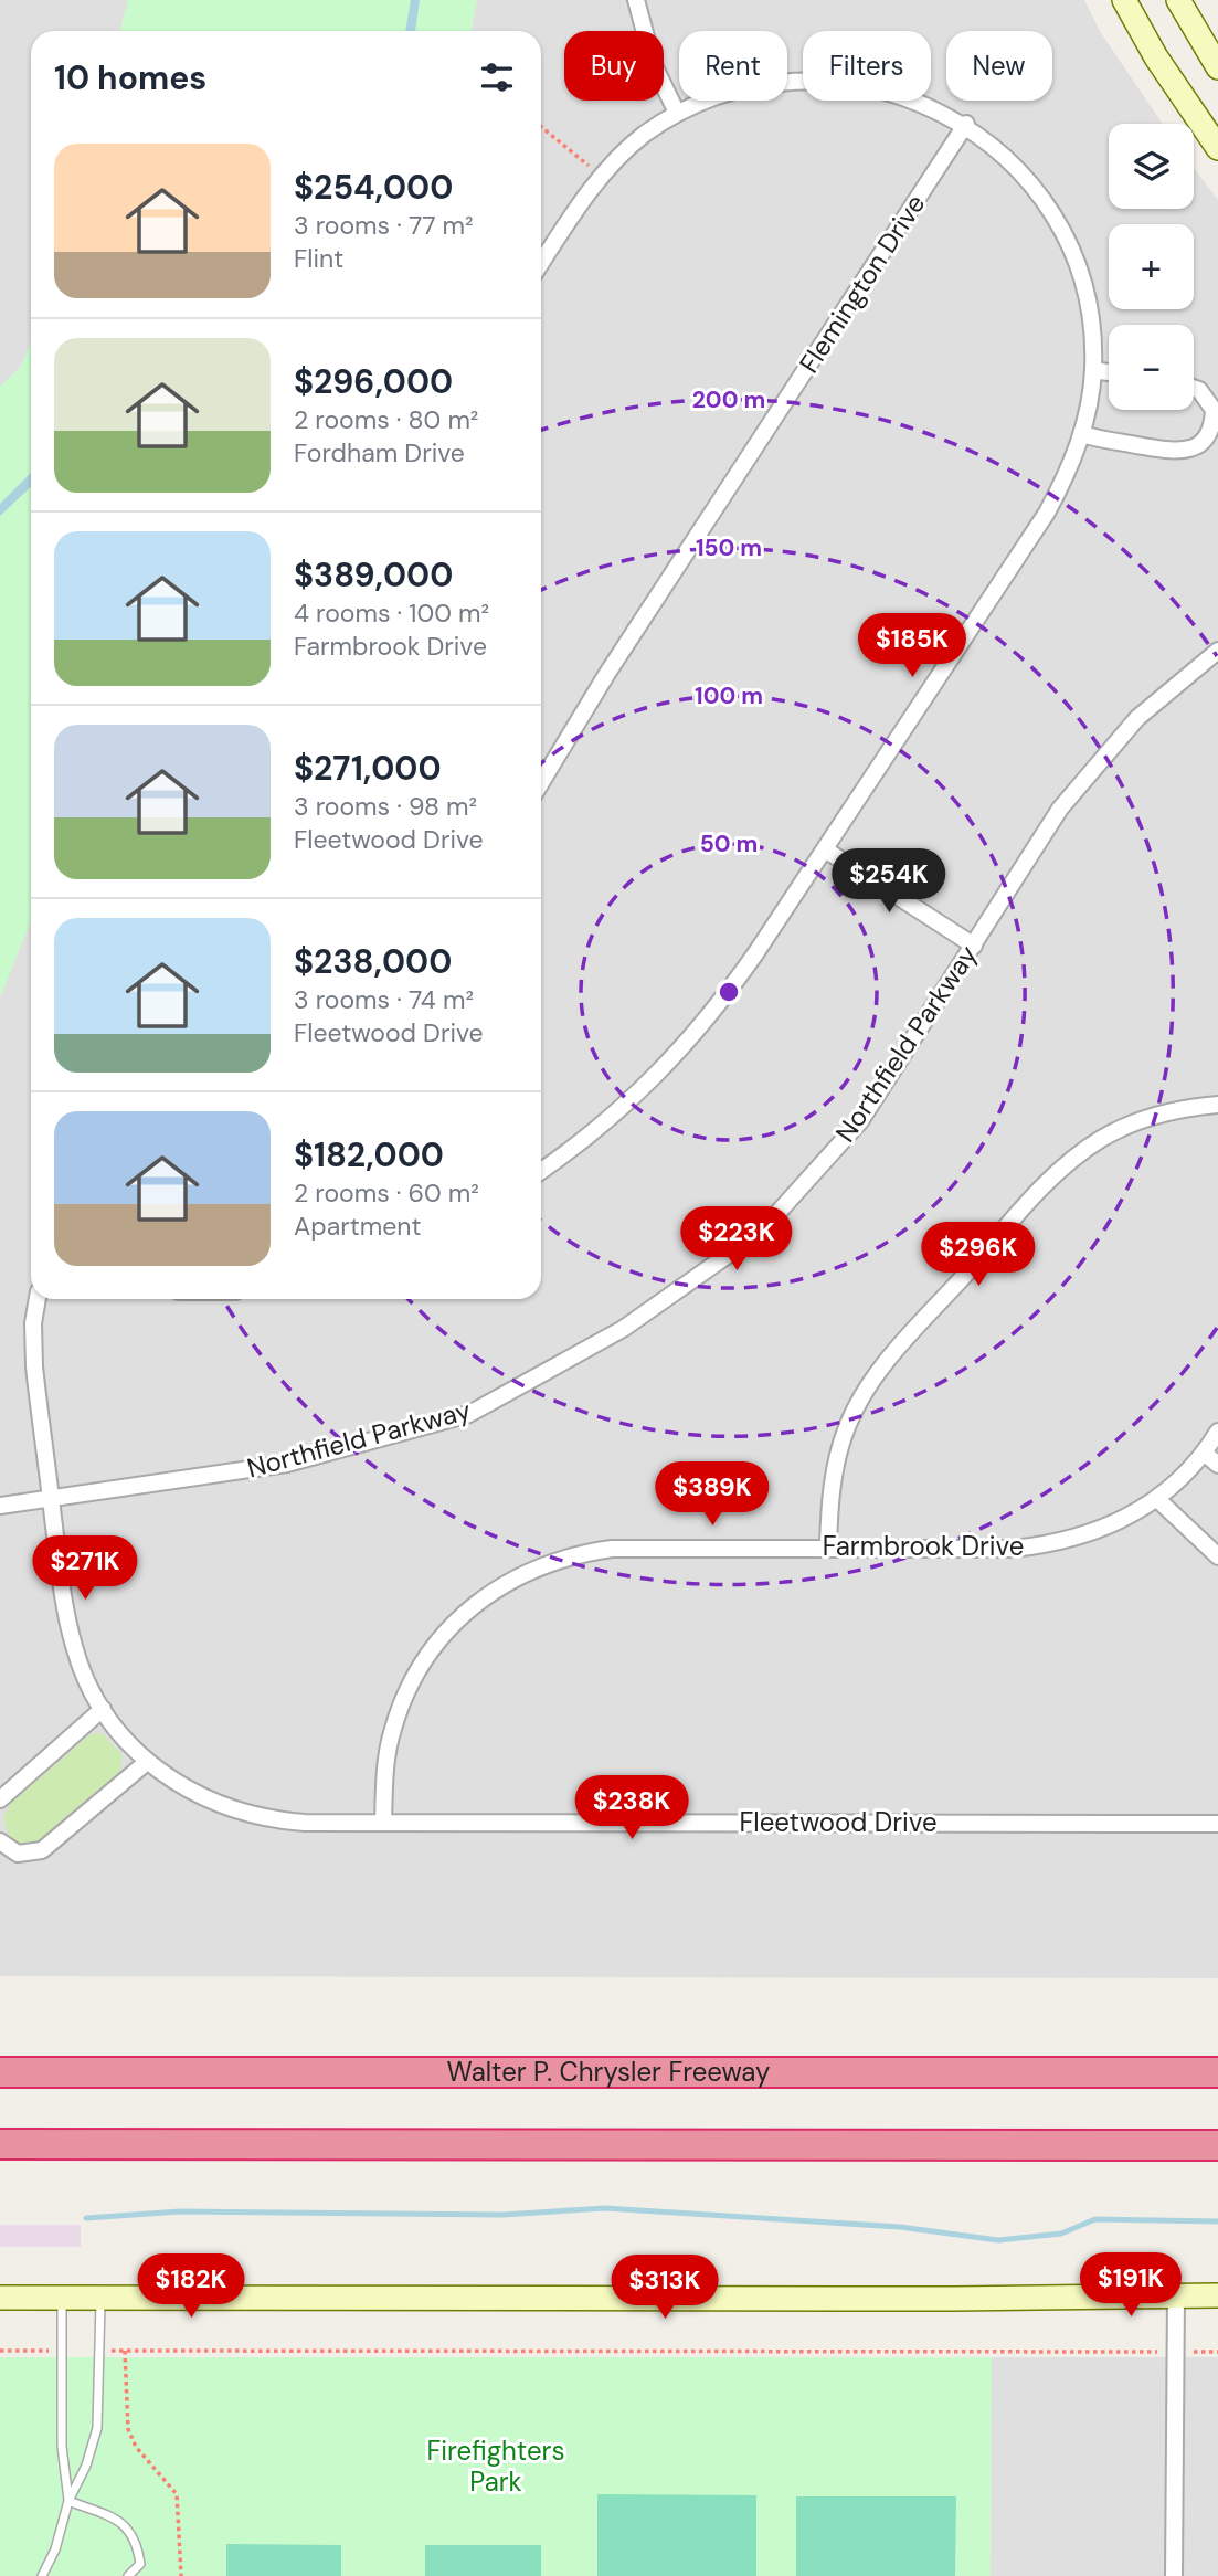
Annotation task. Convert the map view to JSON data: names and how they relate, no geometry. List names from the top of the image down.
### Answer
{
  "streets": {
    "highway": ["Walter P. Chrysler Freeway"],
    "street": [
      "Flemington Drive",
      "Northfield Parkway",
      "Farmbrook Drive",
      "Fleetwood Drive"
    ]
  },
  "crossings": [
    ["Northfield Parkway", "Fleetwood Drive"],
    ["Farmbrook Drive", "Fleetwood Drive"]
  ],
  "parks": ["Firefighters Park"],
  "page": {
    "chip": [
      "Buy",
      "Rent",
      "Filters",
      "New"
    ],
    "heading": "10 homes",
    "map_buttons": ["+", "−"],
    "list": [
      {
        "name": "$254,000",
        "note": "3 rooms · 77 m² · Flint"
      },
      {
        "name": "$296,000",
        "note": "2 rooms · 80 m² · Fordham Drive"
      },
      {
        "name": "$389,000",
        "note": "4 rooms · 100 m² · Farmbrook Drive"
      },
      {
        "name": "$271,000",
        "note": "3 rooms · 98 m² · Fleetwood Drive"
      },
      {
        "name": "$238,000",
        "note": "3 rooms · 74 m² · Fleetwood Drive"
      },
      {
        "name": "$182,000",
        "note": "2 rooms · 60 m² · Apartment"
      }
    ],
    "price": [
      "$185K",
      "$254K",
      "$223K",
      "$296K",
      "$389K",
      "$271K",
      "$238K",
      "$191K",
      "$182K",
      "$313K"
    ]
  },
  "rings": [
    "200 m",
    "150 m",
    "100 m",
    "50 m"
  ]
}
